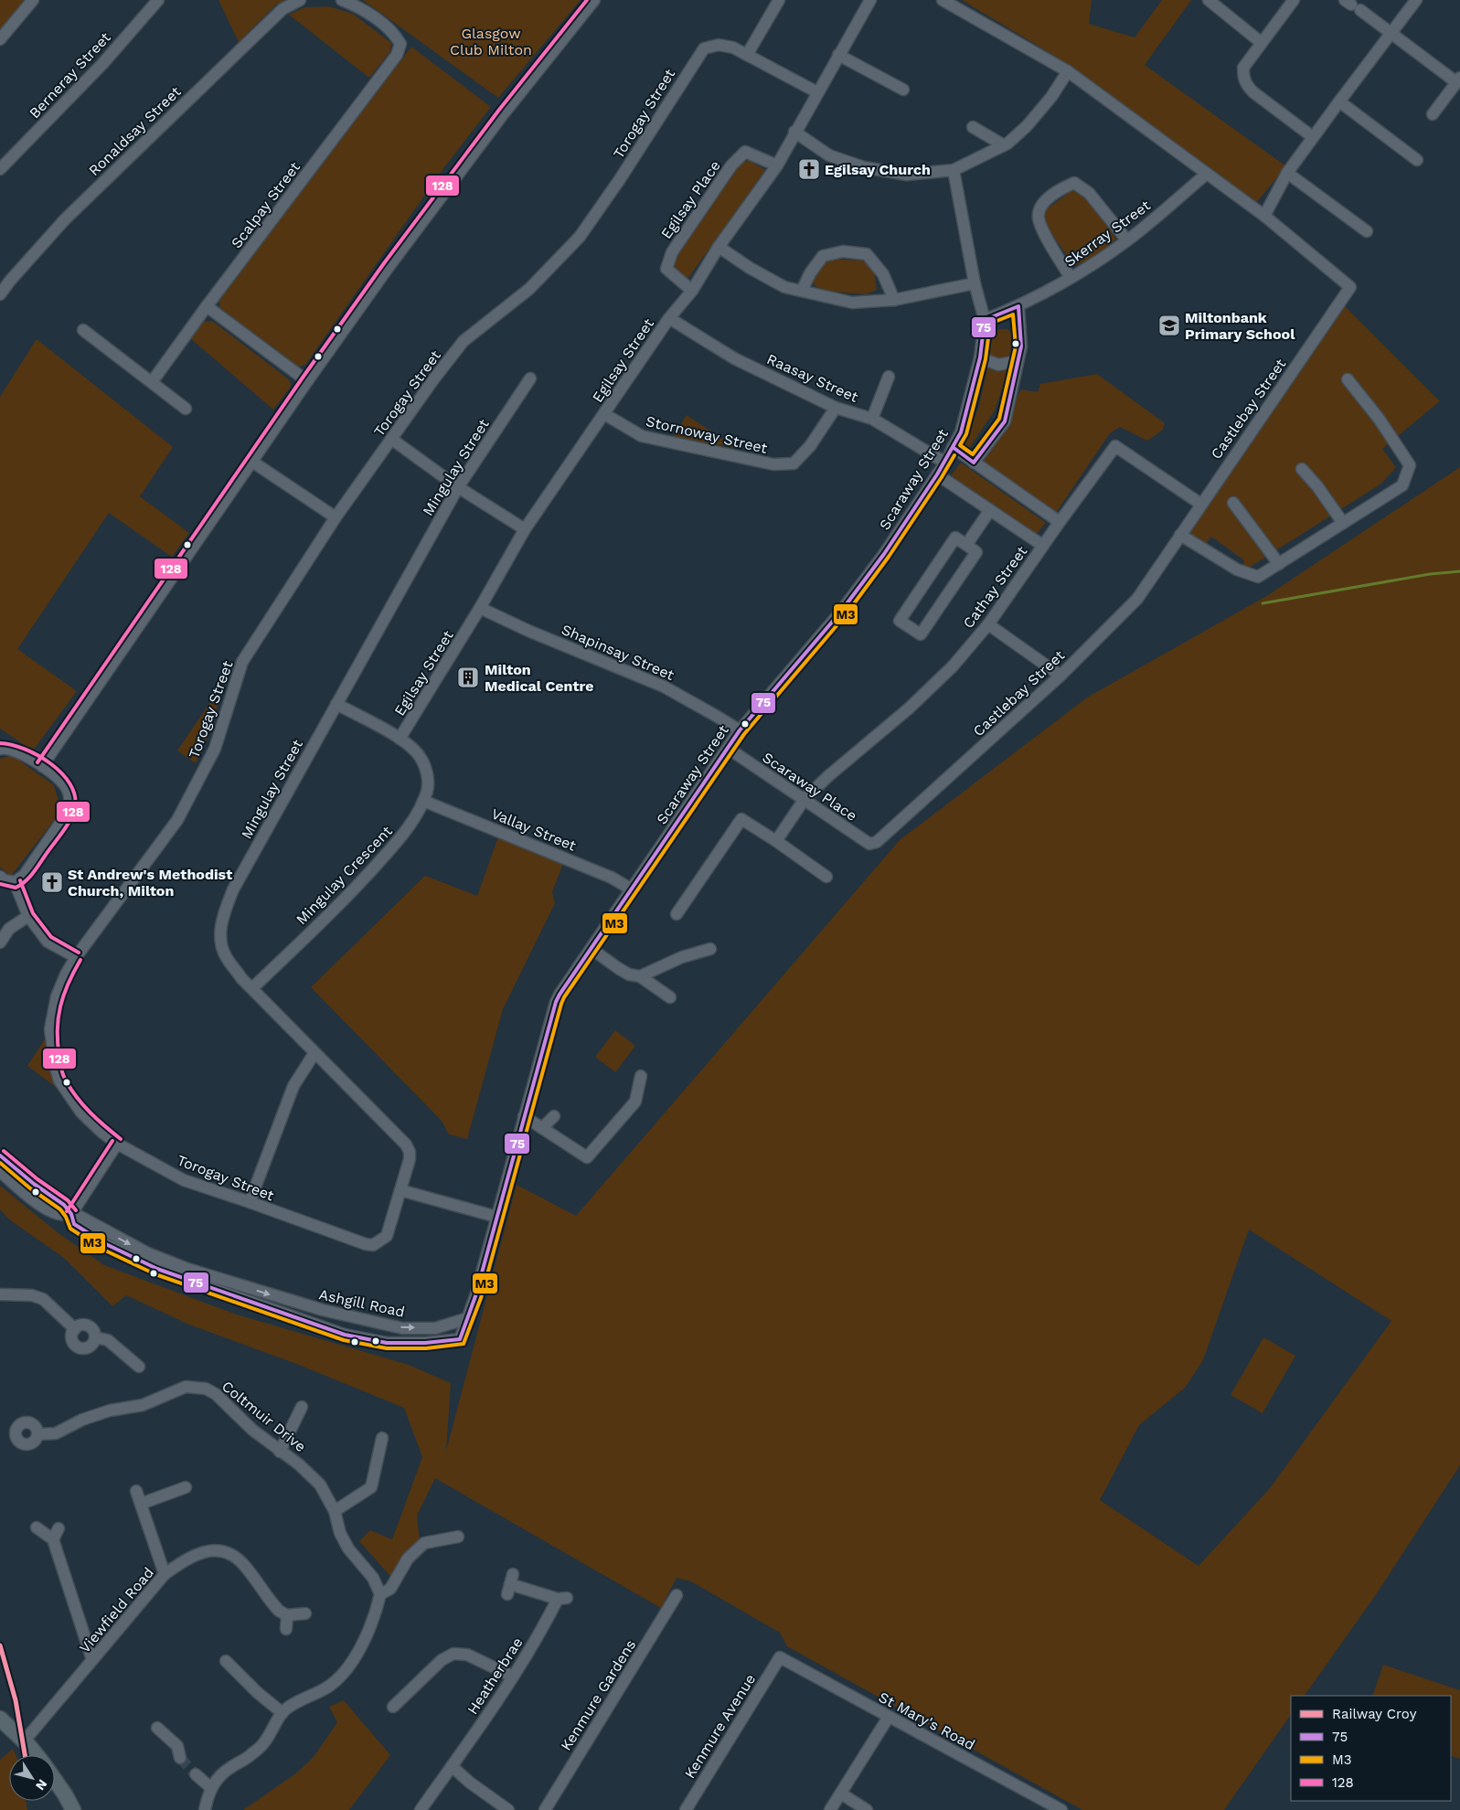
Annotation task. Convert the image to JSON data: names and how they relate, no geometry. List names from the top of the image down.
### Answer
{
  "streets": {
    "street": [
      "Berneray Street",
      "Torogay Street",
      "Ronaldsay Street",
      "Egilsay Place",
      "Scalpay Street",
      "Skerray Street",
      "Egilsay Street",
      "Raasay Street",
      "Castlebay Street",
      "Stornoway Street",
      "Mingulay Street",
      "Scaraway Street",
      "Cathay Street",
      "Shapinsay Street",
      "Scaraway Place",
      "Vallay Street",
      "Mingulay Crescent",
      "Ashgill Road",
      "Coltmuir Drive",
      "Viewfield Road",
      "Heatherbrae",
      "Kenmure Gardens",
      "St Mary's Road",
      "Kenmure Avenue"
    ]
  },
  "crossings": [
    ["Torogay Street", "Egilsay Street"],
    ["Torogay Street", "Mingulay Street"],
    ["Egilsay Place", "Egilsay Street"],
    ["Skerray Street", "Castlebay Street"],
    ["Skerray Street", "Scaraway Street"],
    ["Egilsay Street", "Raasay Street"],
    ["Egilsay Street", "Stornoway Street"],
    ["Egilsay Street", "Shapinsay Street"],
    ["Egilsay Street", "Mingulay Crescent"],
    ["Raasay Street", "Stornoway Street"],
    ["Raasay Street", "Scaraway Street"],
    ["Castlebay Street", "Cathay Street"],
    ["Castlebay Street", "Scaraway Place"],
    ["Mingulay Street", "Mingulay Crescent"],
    ["Scaraway Street", "Shapinsay Street"],
    ["Scaraway Street", "Scaraway Place"],
    ["Scaraway Street", "Vallay Street"],
    ["Scaraway Street", "Ashgill Road"],
    ["Cathay Street", "Scaraway Place"],
    ["Vallay Street", "Mingulay Crescent"],
    ["St Mary's Road", "Kenmure Avenue"]
  ],
  "parks": ["Glasgow Club Milton"],
  "places": {
    "church": ["Egilsay Church", "St Andrew's Methodist Church, Milton"],
    "school or university": ["Miltonbank Primary School"],
    "building": ["Milton Medical Centre"]
  },
  "lines": [
    "transit line 128",
    "transit line 75",
    "transit line M3",
    "rail line Croy"
  ],
  "legend": [
    "Railway Croy",
    "75",
    "M3",
    "128"
  ],
  "north": "bottom right"
}
